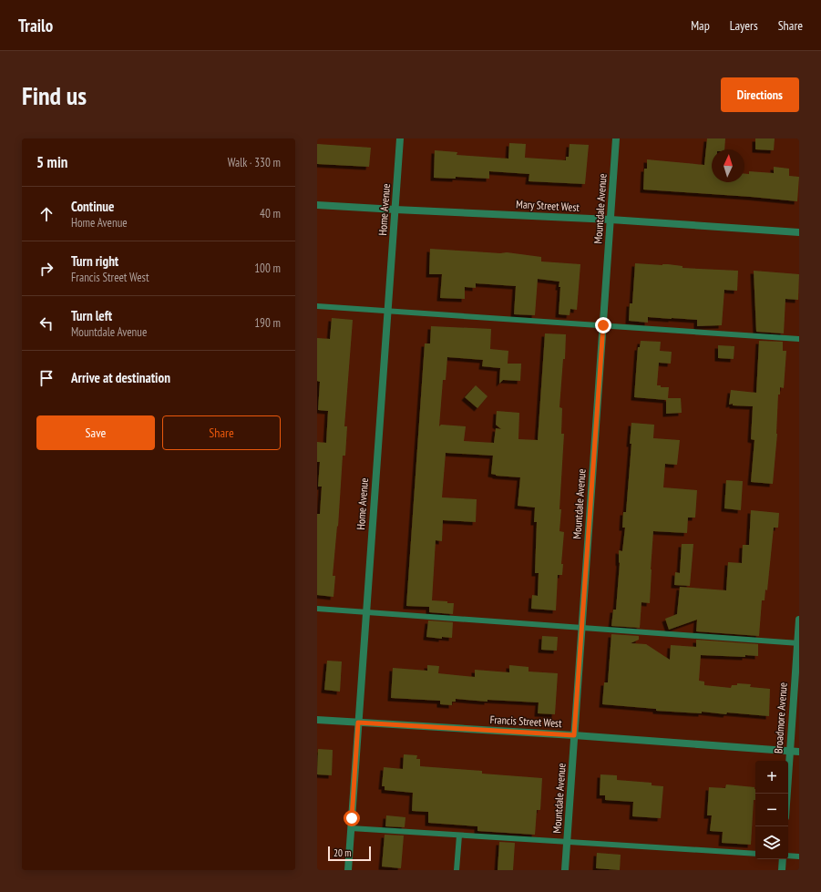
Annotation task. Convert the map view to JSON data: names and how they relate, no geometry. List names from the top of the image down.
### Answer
{
  "streets": {
    "street": [
      "Mary Street West",
      "Mountdale Avenue",
      "Home Avenue",
      "Broadmore Avenue",
      "Francis Street West"
    ]
  },
  "crossings": [
    ["Mary Street West", "Mountdale Avenue"],
    ["Mary Street West", "Home Avenue"],
    ["Mountdale Avenue", "Francis Street West"],
    ["Home Avenue", "Francis Street West"],
    ["Broadmore Avenue", "Francis Street West"]
  ],
  "scale_bar": "20 m",
  "north": "top",
  "page": {
    "header": "Trailo",
    "nav": ["Map", "Layers", "Share"],
    "buttons": [
      "Directions",
      ["Save", "Share"]
    ],
    "title": "Find us",
    "heading": ["5 min", "Walk · 330 m"],
    "list": [
      ["Continue", "Home Avenue", "40 m"],
      ["Turn right", "Francis Street West", "100 m"],
      ["Turn left", "Mountdale Avenue", "190 m"],
      "Arrive at destination"
    ],
    "map_buttons": ["+", "−"],
    "scale": "20 m"
  }
}
